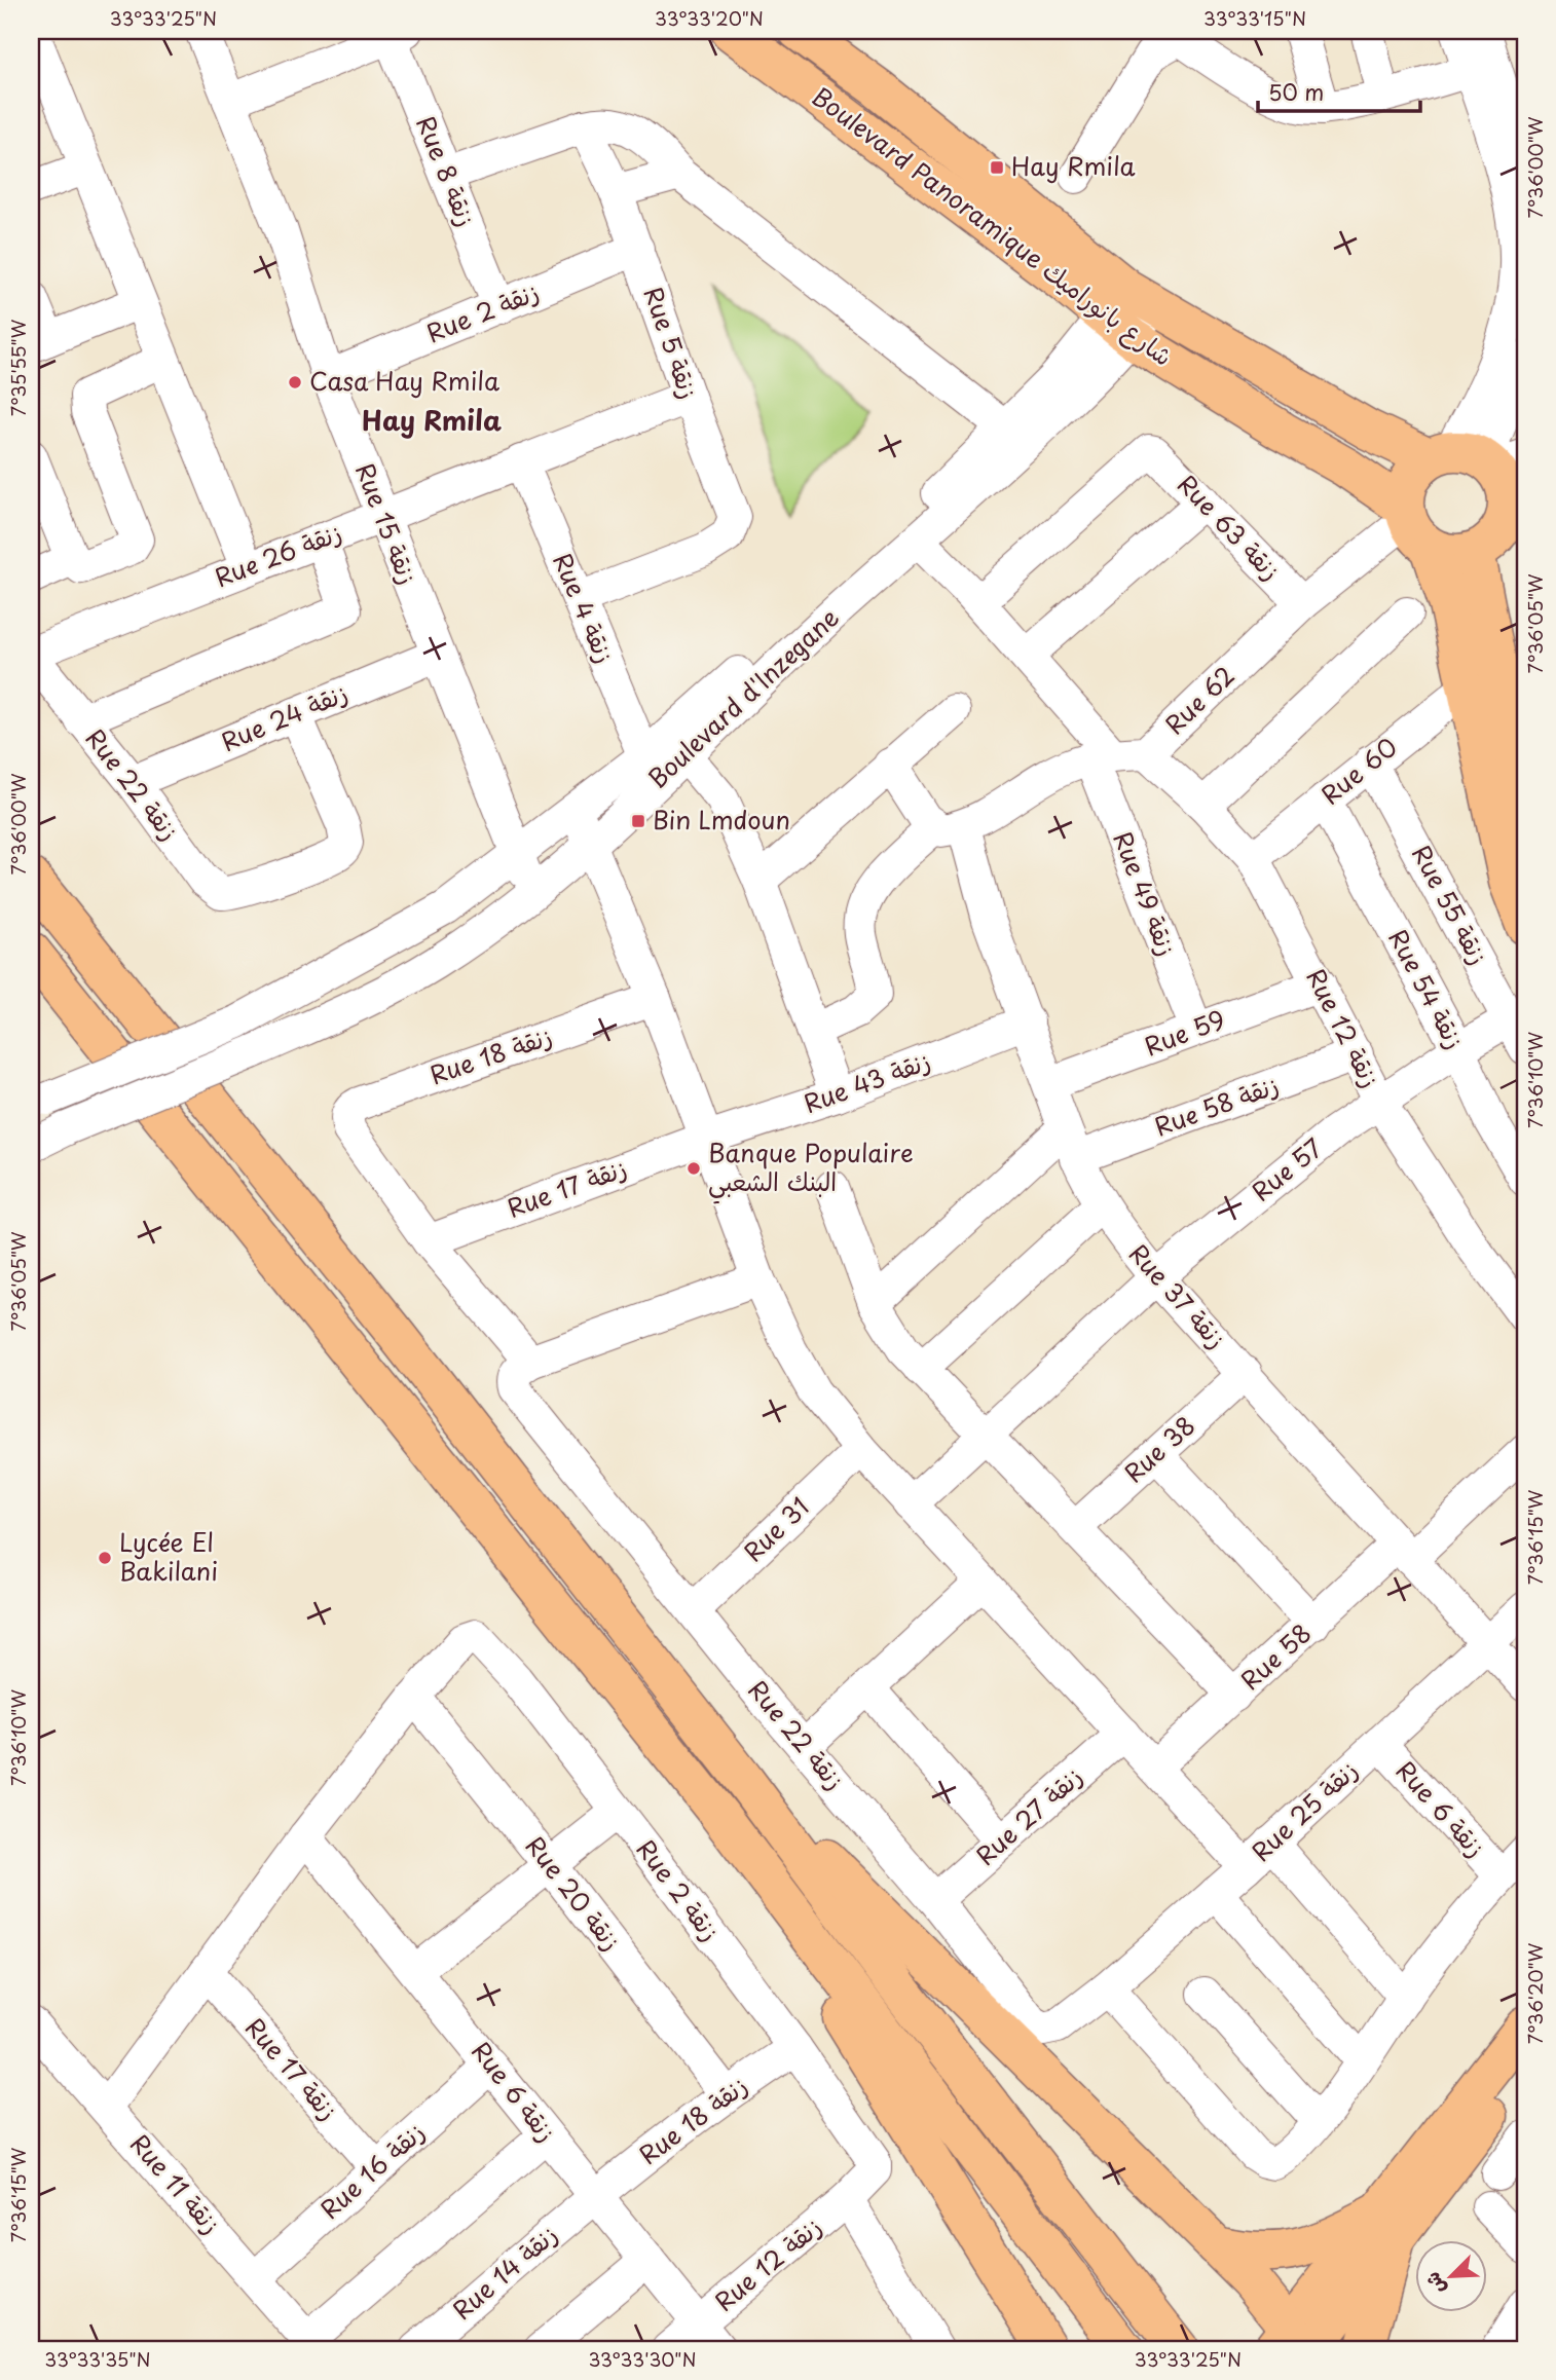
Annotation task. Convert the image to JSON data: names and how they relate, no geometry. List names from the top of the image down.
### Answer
{
  "streets": {
    "main road": ["Boulevard Panoramique شارع بانوراميك"],
    "street": [
      "Rue 8 زنقة",
      "Rue 2 زنقة",
      "Rue 5 زنقة",
      "Rue 15 زنقة",
      "Rue 63 زنقة",
      "Rue 26 زنقة",
      "Rue 4 زنقة",
      "Boulevard d'Inzegane",
      "Rue 62",
      "Rue 24 زنقة",
      "Rue 60",
      "Rue 22 زنقة",
      "Rue 49 زنقة",
      "Rue 55 زنقة",
      "Rue 54 زنقة",
      "Rue 12 زنقة",
      "Rue 59",
      "Rue 18 زنقة",
      "Rue 43 زنقة",
      "Rue 58 زنقة",
      "Rue 57",
      "Rue 17 زنقة",
      "Rue 37 زنقة",
      "Rue 38",
      "Rue 31",
      "Rue 58",
      "Rue 6 زنقة",
      "Rue 25 زنقة",
      "Rue 27 زنقة",
      "Rue 20 زنقة",
      "Rue 16 زنقة",
      "Rue 11 زنقة",
      "Rue 14 زنقة"
    ]
  },
  "crossings": [
    ["Rue 8 زنقة", "Rue 2 زنقة"],
    ["Boulevard Panoramique شارع بانوراميك", "Boulevard d'Inzegane"],
    ["Boulevard Panoramique شارع بانوراميك", "Rue 62"],
    ["Rue 2 زنقة", "Rue 5 زنقة"],
    ["Rue 2 زنقة", "Rue 15 زنقة"],
    ["Rue 2 زنقة", "Rue 12 زنقة"],
    ["Rue 2 زنقة", "Rue 18 زنقة"],
    ["Rue 2 زنقة", "Rue 20 زنقة"],
    ["Rue 5 زنقة", "Rue 26 زنقة"],
    ["Rue 5 زنقة", "Rue 4 زنقة"],
    ["Rue 15 زنقة", "Rue 26 زنقة"],
    ["Rue 15 زنقة", "Boulevard d'Inzegane"],
    ["Rue 15 زنقة", "Rue 24 زنقة"],
    ["Rue 63 زنقة", "Rue 62"],
    ["Rue 63 زنقة", "Rue 49 زنقة"],
    ["Rue 26 زنقة", "Rue 4 زنقة"],
    ["Rue 26 زنقة", "Rue 22 زنقة"],
    ["Rue 4 زنقة", "Boulevard d'Inzegane"],
    ["Boulevard d'Inzegane", "Rue 49 زنقة"],
    ["Rue 62", "Rue 49 زنقة"],
    ["Rue 62", "Rue 12 زنقة"],
    ["Rue 62", "Rue 37 زنقة"],
    ["Rue 24 زنقة", "Rue 22 زنقة"],
    ["Rue 60", "Rue 55 زنقة"],
    ["Rue 60", "Rue 54 زنقة"],
    ["Rue 60", "Rue 12 زنقة"],
    ["Rue 22 زنقة", "Rue 31"],
    ["Rue 22 زنقة", "Rue 25 زنقة"],
    ["Rue 22 زنقة", "Rue 27 زنقة"],
    ["Rue 49 زنقة", "Rue 59"],
    ["Rue 55 زنقة", "Rue 57"],
    ["Rue 54 زنقة", "Rue 57"],
    ["Rue 12 زنقة", "Rue 59"],
    ["Rue 12 زنقة", "Rue 58 زنقة"],
    ["Rue 12 زنقة", "Rue 57"],
    ["Rue 12 زنقة", "Rue 6 زنقة"],
    ["Rue 59", "Rue 37 زنقة"],
    ["Rue 18 زنقة", "Rue 17 زنقة"],
    ["Rue 18 زنقة", "Rue 6 زنقة"],
    ["Rue 18 زنقة", "Rue 20 زنقة"],
    ["Rue 18 زنقة", "Rue 14 زنقة"],
    ["Rue 43 زنقة", "Rue 17 زنقة"],
    ["Rue 43 زنقة", "Rue 37 زنقة"],
    ["Rue 58 زنقة", "Rue 37 زنقة"],
    ["Rue 57", "Rue 37 زنقة"],
    ["Rue 17 زنقة", "Rue 16 زنقة"],
    ["Rue 37 زنقة", "Rue 38"],
    ["Rue 37 زنقة", "Rue 58"],
    ["Rue 37 زنقة", "Rue 25 زنقة"],
    ["Rue 6 زنقة", "Rue 25 زنقة"],
    ["Rue 6 زنقة", "Rue 16 زنقة"],
    ["Rue 6 زنقة", "Rue 14 زنقة"],
    ["Rue 16 زنقة", "Rue 11 زنقة"]
  ],
  "districts": ["Hay Rmila"],
  "places": {
    "transit": ["Hay Rmila", "Bin Lmdoun"],
    "other": ["Casa Hay Rmila", "Banque Populaire البنك الشعبي", "Lycée El Bakilani"]
  },
  "scale_bar": "50 m",
  "north": "bottom left",
  "coordinates": [
    "33°33'25\"N",
    "33°33'20\"N",
    "33°33'15\"N",
    "7°36'00\"W",
    "7°35'55\"W",
    "7°36'05\"W",
    "7°36'10\"W",
    "7°36'15\"W",
    "7°36'20\"W",
    "33°33'35\"N",
    "33°33'30\"N"
  ]
}
